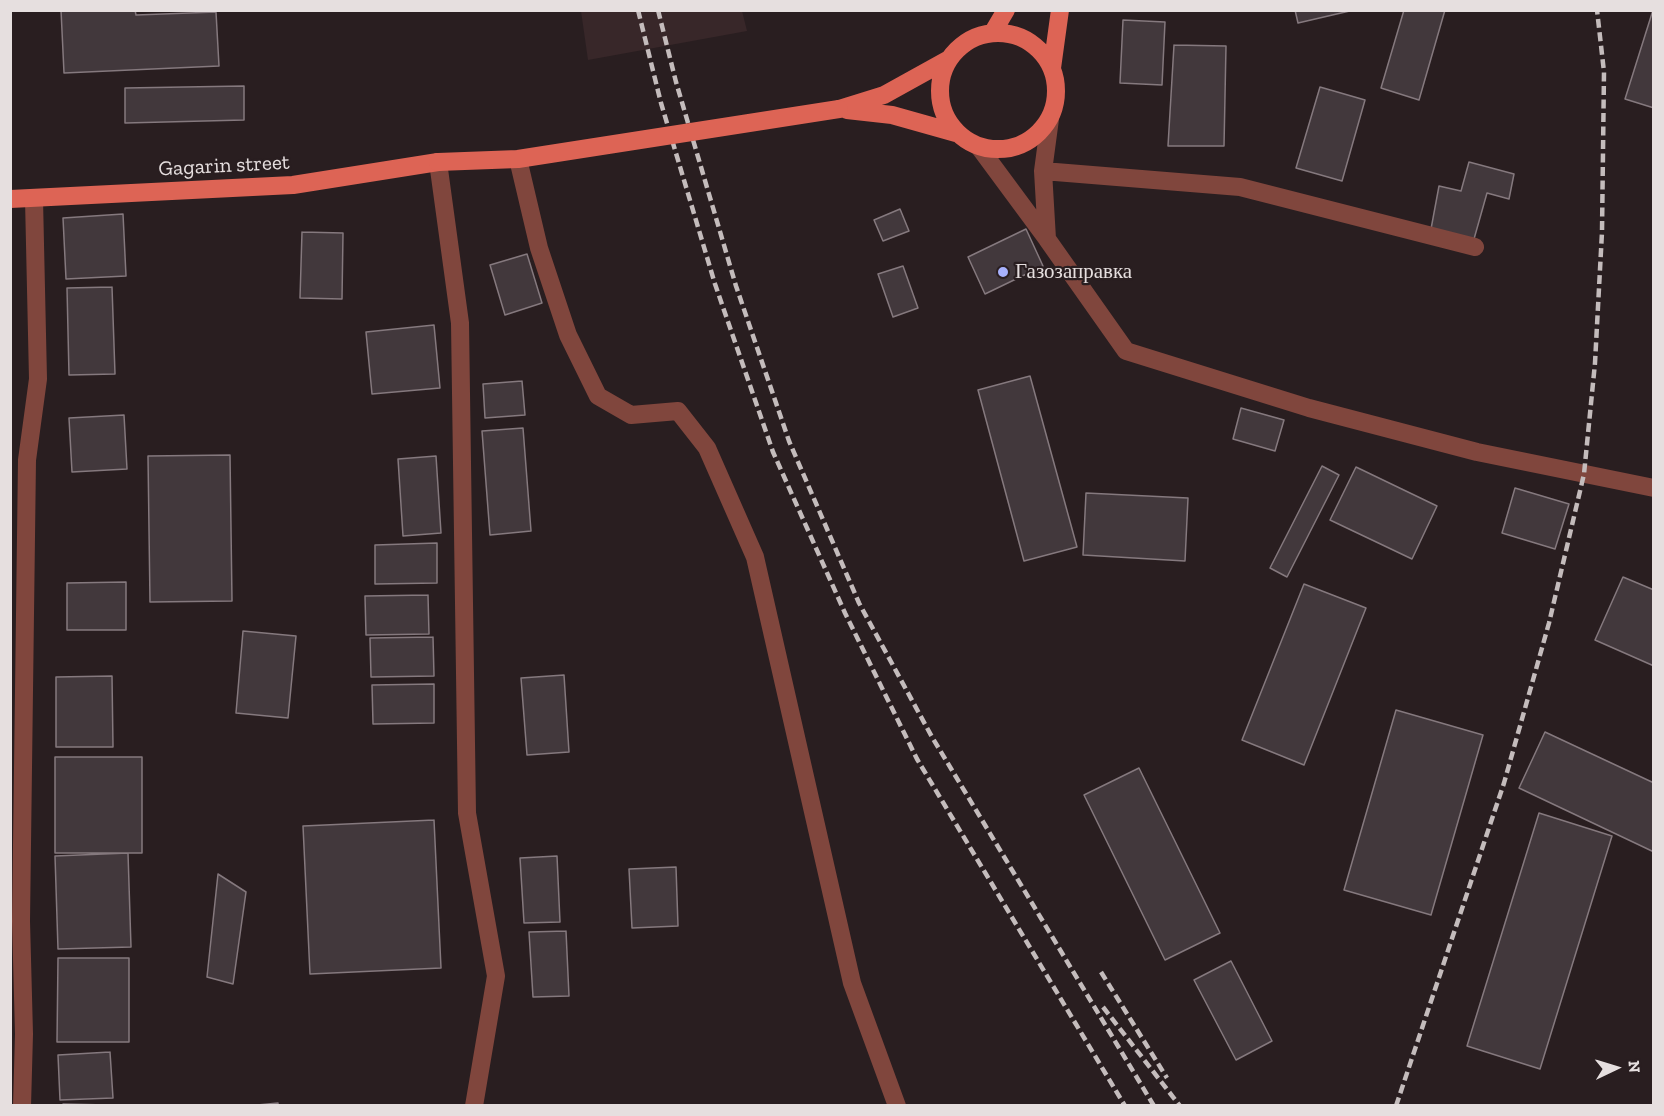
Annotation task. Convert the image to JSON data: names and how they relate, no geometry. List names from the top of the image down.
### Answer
{
  "streets": {
    "main road": ["Gagarin street"]
  },
  "places": ["Газозаправка"],
  "north": "right"
}
